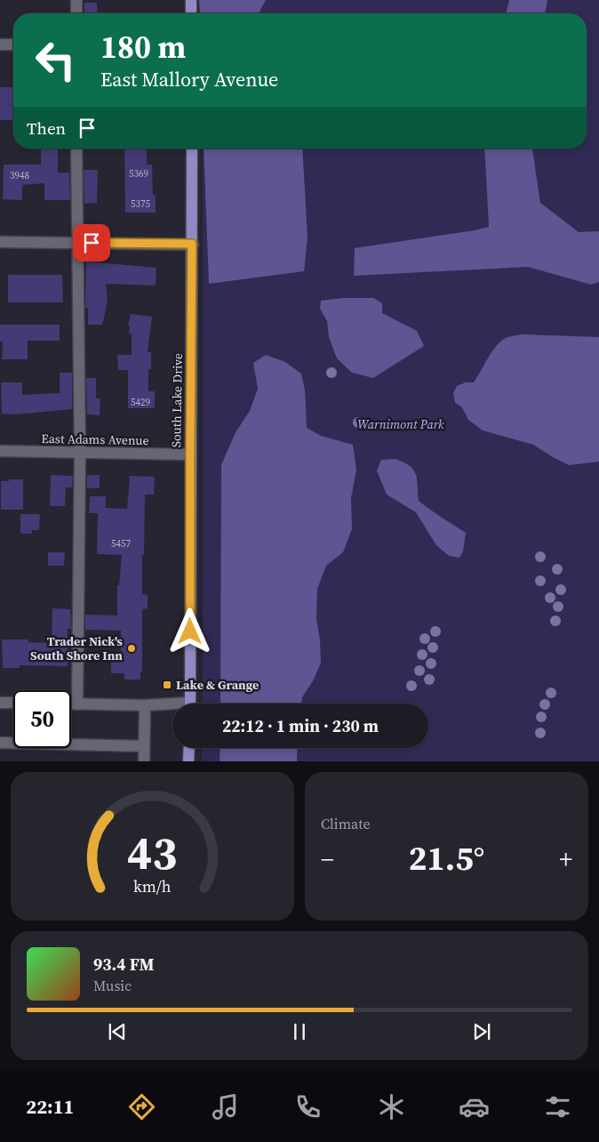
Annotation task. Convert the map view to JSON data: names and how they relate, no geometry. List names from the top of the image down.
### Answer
{
  "streets": {
    "main road": ["South Lake Drive"],
    "street": ["East Adams Avenue"]
  },
  "crossings": [
    ["South Lake Drive", "East Adams Avenue"]
  ],
  "parks": ["Warnimont Park"],
  "places": {
    "other": ["Trader Nick's South Shore Inn"],
    "transit": ["Lake & Grange"]
  },
  "house_numbers": [
    "5369",
    "3948",
    "5375",
    "5429",
    "5457"
  ],
  "page": {
    "turn": ["180 m", "East Mallory Avenue"],
    "then": "Then",
    "limit": "50",
    "trip": "22:12 · 1 min · 230 m",
    "tile": "Climate",
    "heat": ["−", "21.5°", "+"],
    "song": ["93.4 FM", "Music"],
    "tabs": "22:11",
    "gauge": ["43", "km/h"]
  }
}
